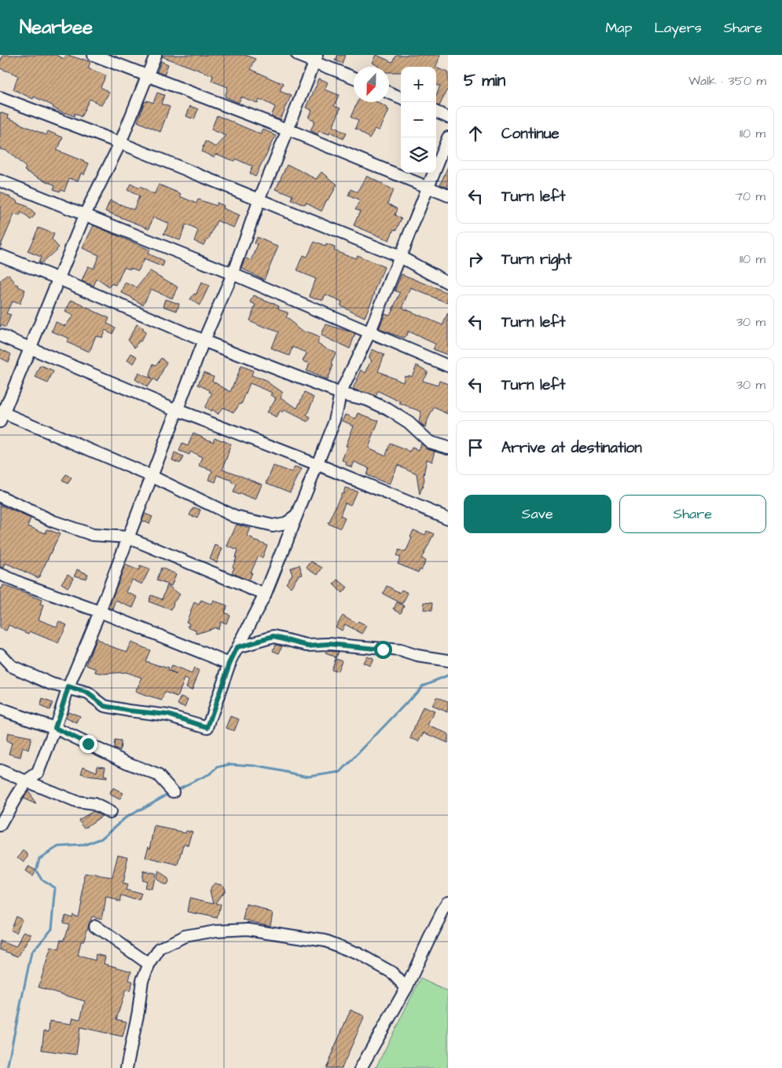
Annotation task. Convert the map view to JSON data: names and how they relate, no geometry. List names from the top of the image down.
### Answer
{
  "north": "bottom",
  "page": {
    "header": "Nearbee",
    "nav": ["Map", "Layers", "Share"],
    "heading": ["5 min", "Walk · 350 m"],
    "map_buttons": ["+", "−"],
    "list": [
      ["Continue", "110 m"],
      ["Turn left", "70 m"],
      ["Turn right", "110 m"],
      ["Turn left", "30 m"],
      ["Turn left", "30 m"],
      "Arrive at destination"
    ],
    "buttons": ["Save", "Share"]
  }
}
